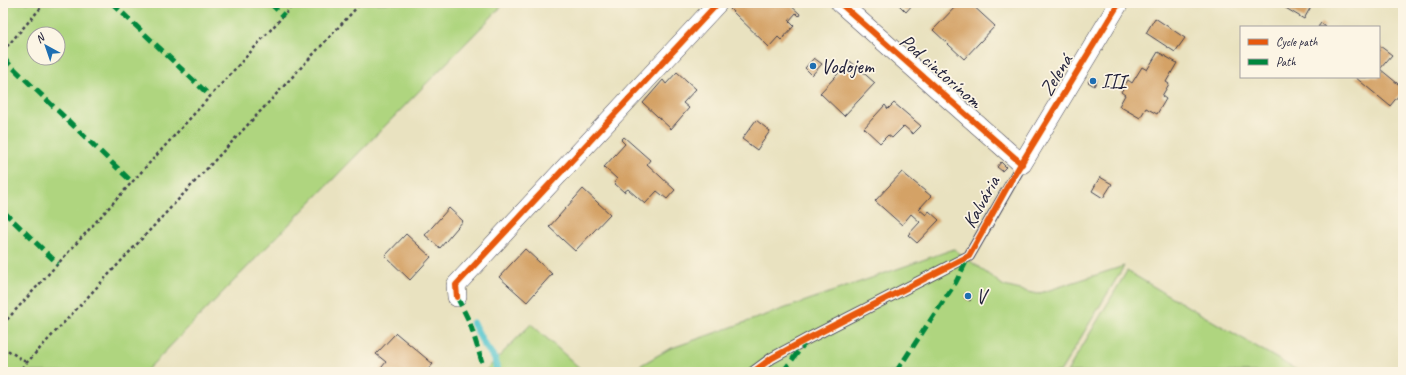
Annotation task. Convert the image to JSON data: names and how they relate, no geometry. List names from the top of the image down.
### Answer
{
  "streets": {
    "street": ["Pod cintorínom", "Zelená"],
    "lane": ["Kalvária"]
  },
  "crossings": [
    ["Pod cintorínom", "Zelená"],
    ["Pod cintorínom", "Kalvária"],
    ["Zelená", "Kalvária"]
  ],
  "places": ["Vodojem", "III", "V"],
  "legend": ["Cycle path", "Path"],
  "north": "top left"
}
